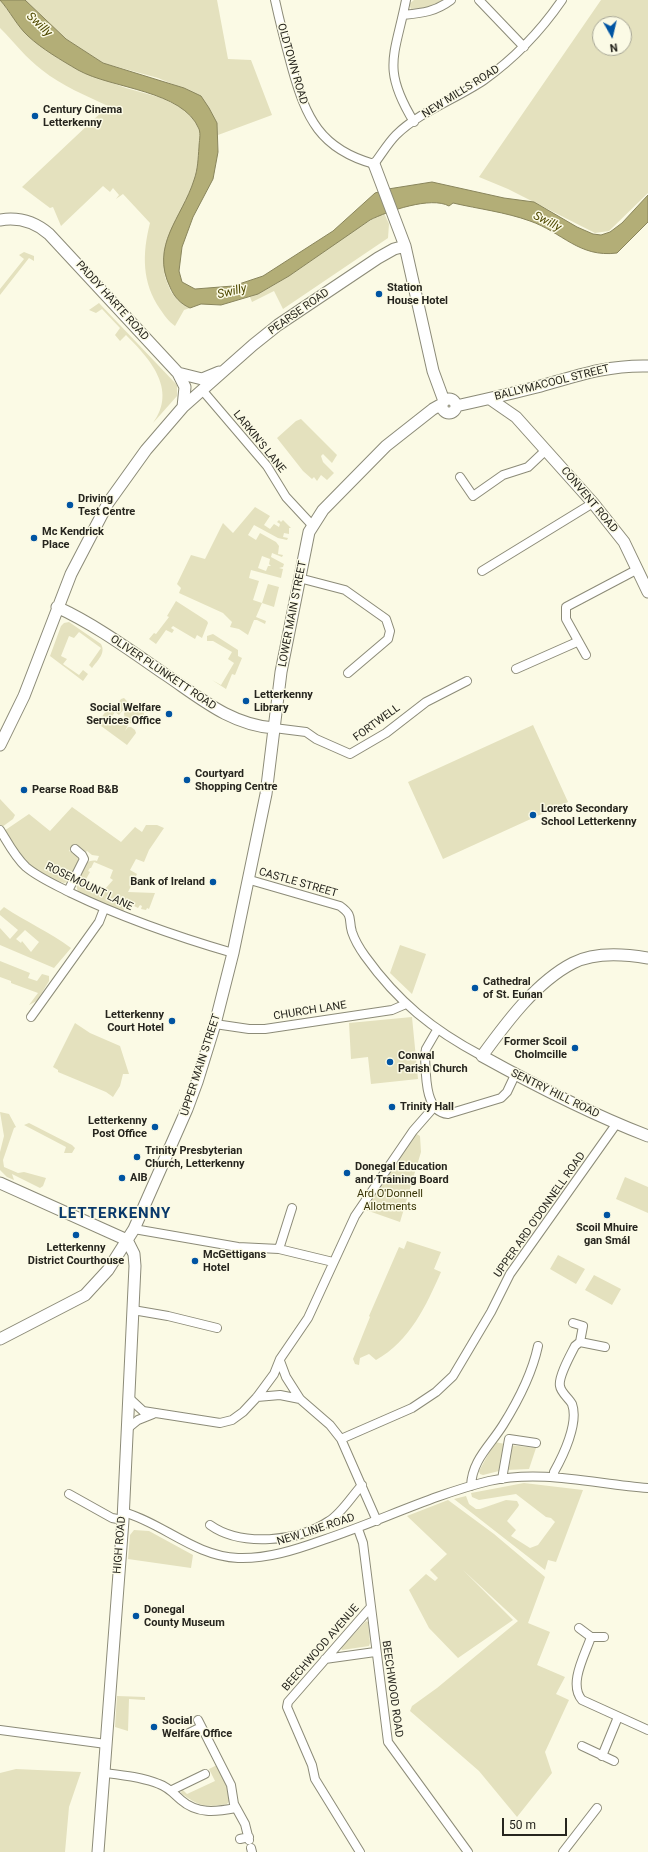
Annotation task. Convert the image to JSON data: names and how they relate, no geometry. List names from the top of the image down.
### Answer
{
  "streets": {
    "street": [
      "OLDTOWN ROAD",
      "NEW MILLS ROAD",
      "PADDY HARTE ROAD",
      "PEARSE ROAD",
      "BALLYMACOOL STREET",
      "LARKIN'S LANE",
      "CONVENT ROAD",
      "LOWER MAIN STREET",
      "OLIVER PLUNKETT ROAD",
      "FORTWELL",
      "CASTLE STREET",
      "ROSEMOUNT LANE",
      "CHURCH LANE",
      "UPPER MAIN STREET",
      "SENTRY HILL ROAD",
      "UPPER ARD O'DONNELL ROAD",
      "NEW LINE ROAD",
      "HIGH ROAD",
      "BEECHWOOD AVENUE",
      "BEECHWOOD ROAD"
    ]
  },
  "crossings": [
    ["OLDTOWN ROAD", "NEW MILLS ROAD"],
    ["PEARSE ROAD", "LARKIN'S LANE"],
    ["PEARSE ROAD", "OLIVER PLUNKETT ROAD"],
    ["BALLYMACOOL STREET", "LOWER MAIN STREET"],
    ["LARKIN'S LANE", "LOWER MAIN STREET"],
    ["LOWER MAIN STREET", "OLIVER PLUNKETT ROAD"],
    ["LOWER MAIN STREET", "FORTWELL"],
    ["LOWER MAIN STREET", "CASTLE STREET"],
    ["LOWER MAIN STREET", "UPPER MAIN STREET"],
    ["OLIVER PLUNKETT ROAD", "FORTWELL"],
    ["CASTLE STREET", "CHURCH LANE"],
    ["CASTLE STREET", "UPPER MAIN STREET"],
    ["CASTLE STREET", "SENTRY HILL ROAD"],
    ["ROSEMOUNT LANE", "UPPER MAIN STREET"],
    ["CHURCH LANE", "UPPER MAIN STREET"],
    ["CHURCH LANE", "SENTRY HILL ROAD"],
    ["UPPER MAIN STREET", "HIGH ROAD"],
    ["SENTRY HILL ROAD", "UPPER ARD O'DONNELL ROAD"],
    ["NEW LINE ROAD", "HIGH ROAD"],
    ["NEW LINE ROAD", "BEECHWOOD ROAD"],
    ["BEECHWOOD AVENUE", "BEECHWOOD ROAD"]
  ],
  "districts": ["LETTERKENNY"],
  "water": ["Swilly"],
  "parks": ["Ard O'Donnell Allotments"],
  "places": [
    "Century Cinema Letterkenny",
    "Station House Hotel",
    "Driving Test Centre",
    "Mc Kendrick Place",
    "Letterkenny Library",
    "Social Welfare Services Office",
    "Courtyard Shopping Centre",
    "Pearse Road B&B",
    "Loreto Secondary School Letterkenny",
    "Bank of Ireland",
    "Cathedral of St. Eunan",
    "Letterkenny Court Hotel",
    "Former Scoil Cholmcille",
    "Conwal Parish Church",
    "Trinity Hall",
    "Letterkenny Post Office",
    "Trinity Presbyterian Church, Letterkenny",
    "Donegal Education and Training Board",
    "AIB",
    "Scoil Mhuire gan Smál",
    "Letterkenny District Courthouse",
    "McGettigans Hotel",
    "Donegal County Museum",
    "Social Welfare Office"
  ],
  "scale_bar": "50 m",
  "north": "bottom"
}
